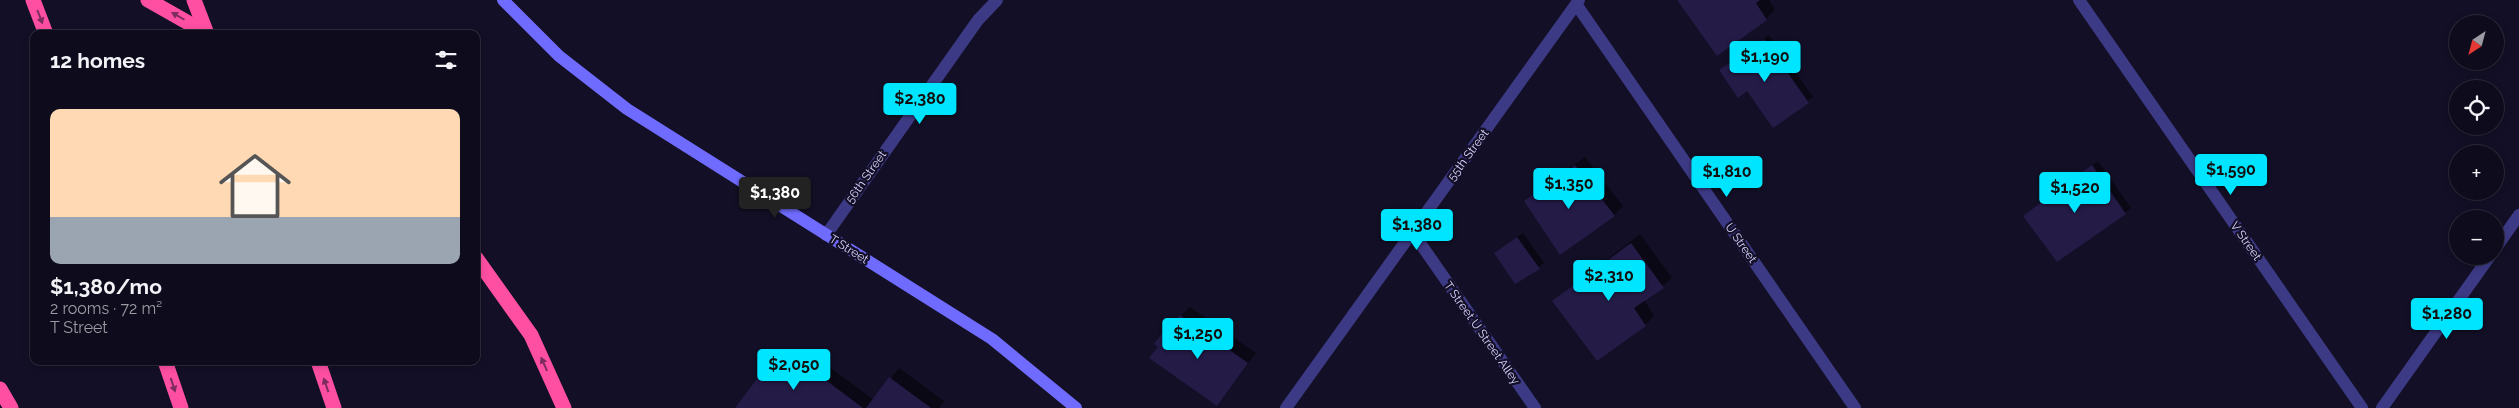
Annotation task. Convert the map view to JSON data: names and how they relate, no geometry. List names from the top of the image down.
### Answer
{
  "streets": {
    "street": [
      "55th Street",
      "56th Street",
      "V Street",
      "U Street",
      "T Street",
      "T Street U Street Alley"
    ]
  },
  "crossings": [
    ["55th Street", "U Street"],
    ["55th Street", "T Street U Street Alley"],
    ["56th Street", "T Street"]
  ],
  "north": "bottom left",
  "page": {
    "map_buttons": ["+", "−"],
    "heading": "12 homes",
    "price": [
      "$1,190",
      "$2,380",
      "$1,590",
      "$1,810",
      "$1,350",
      "$1,520",
      "$1,380",
      "$1,380",
      "$2,310",
      "$1,280",
      "$1,250",
      "$2,050"
    ],
    "list": [
      {
        "name": "$1,380/mo",
        "note": "2 rooms · 72 m² · T Street"
      }
    ]
  }
}
